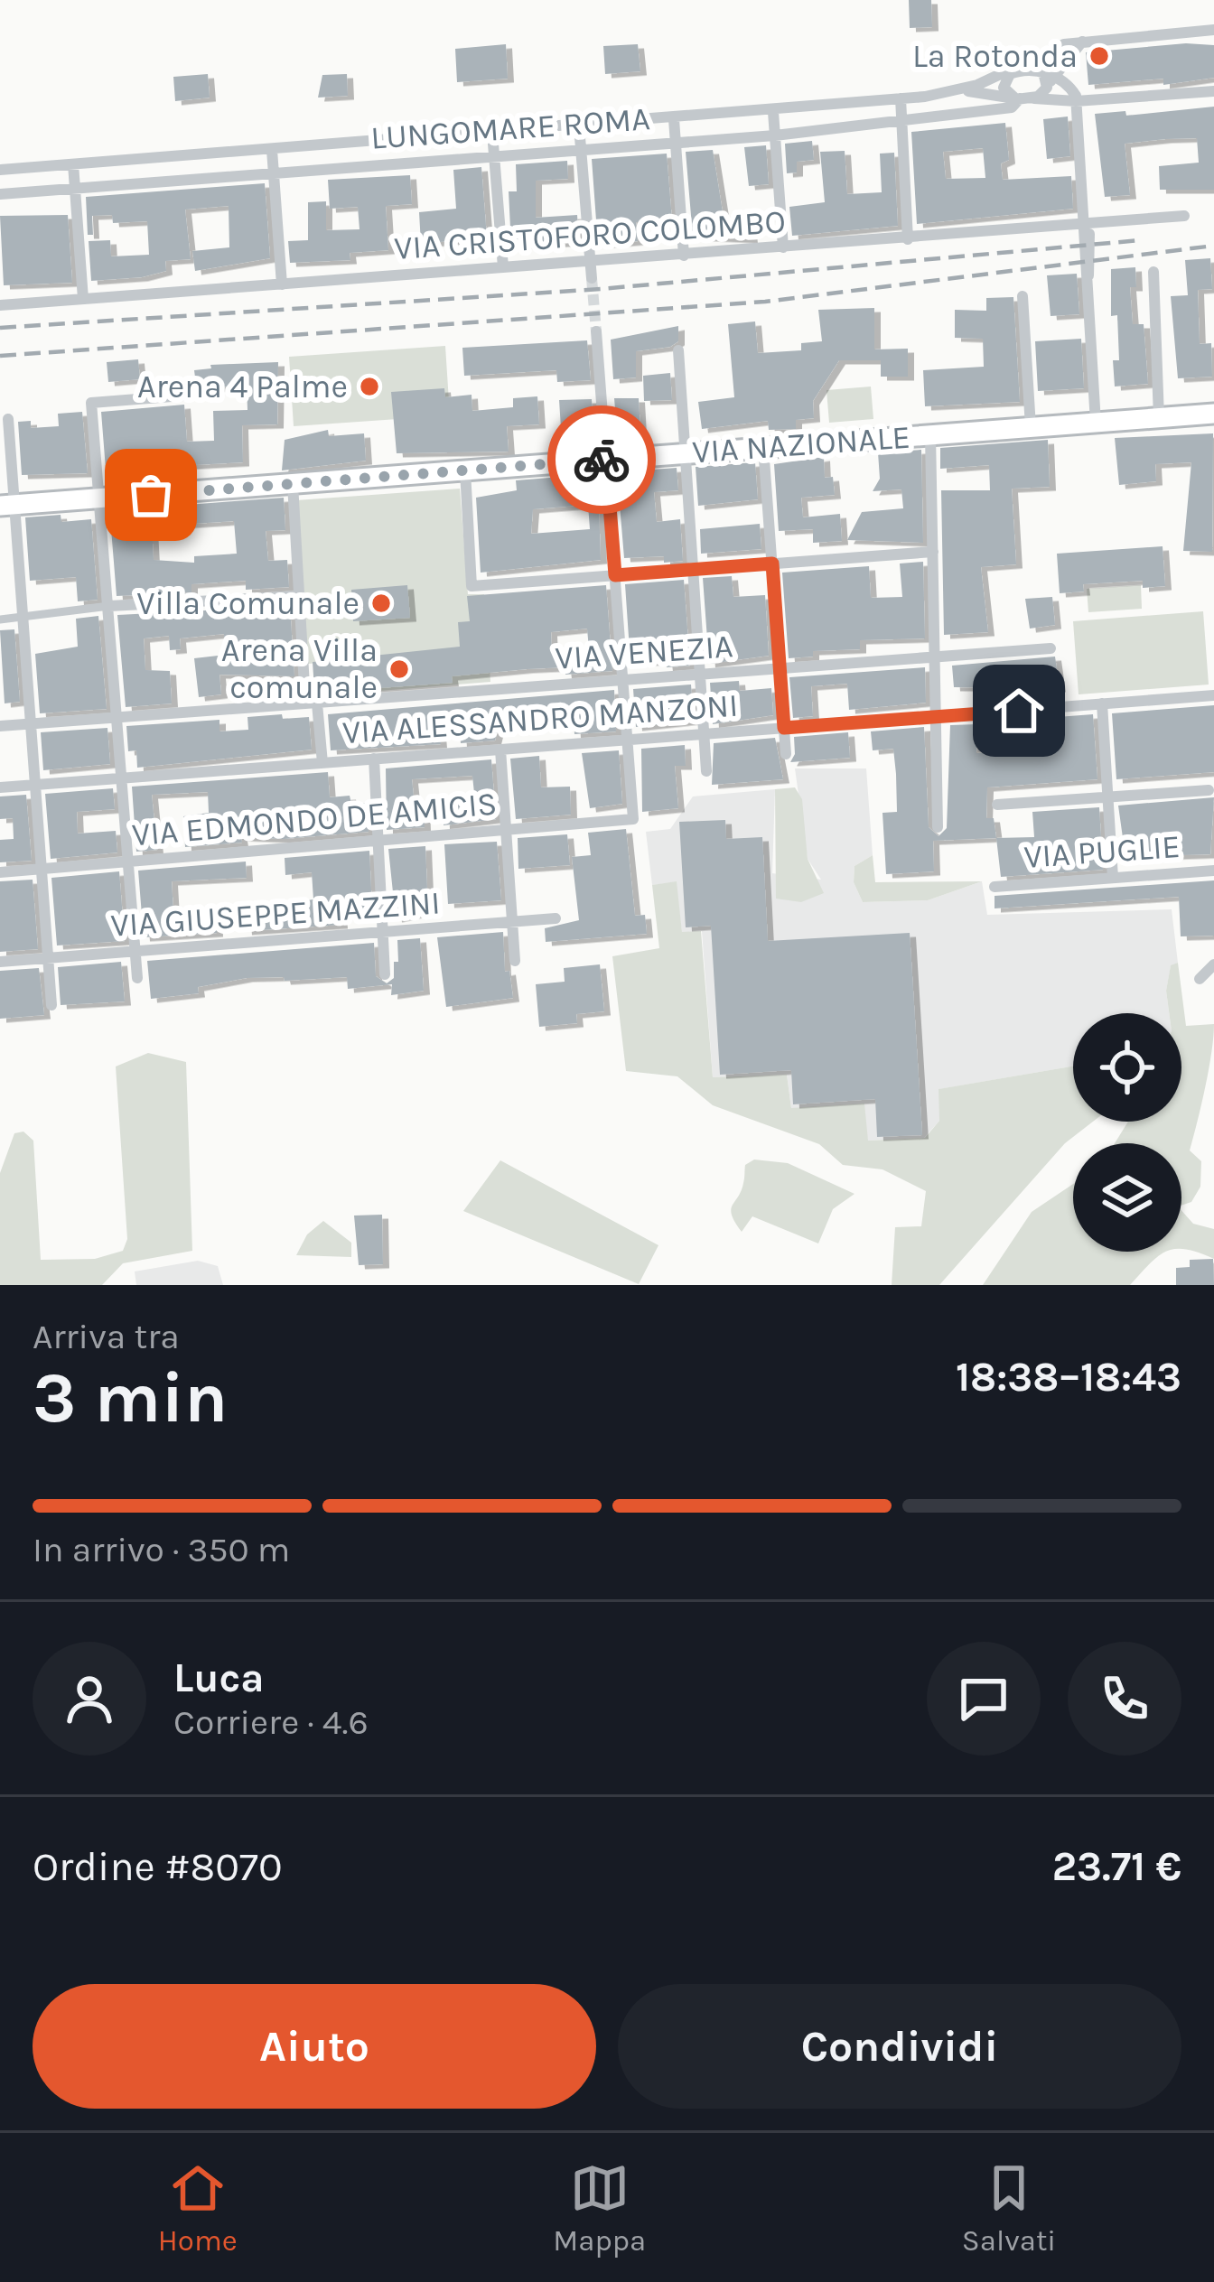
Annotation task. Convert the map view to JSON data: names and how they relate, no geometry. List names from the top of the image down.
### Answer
{
  "streets": {
    "main road": ["VIA NAZIONALE"],
    "street": [
      "LUNGOMARE ROMA",
      "VIA CRISTOFORO COLOMBO",
      "VIA VENEZIA",
      "VIA ALESSANDRO MANZONI",
      "VIA EDMONDO DE AMICIS",
      "VIA PUGLIE",
      "VIA GIUSEPPE MAZZINI"
    ]
  },
  "crossings": [
    ["VIA ALESSANDRO MANZONI", "VIA EDMONDO DE AMICIS"]
  ],
  "places": [
    "La Rotonda",
    "Arena 4 Palme",
    "Villa Comunale",
    "Arena Villa comunale"
  ],
  "page": {
    "heading": ["3 min", "Arriva tra", "18:38–18:43"],
    "panel": [
      "Luca",
      "Corriere · 4.6",
      "Ordine #8070",
      "23.71 €"
    ],
    "bar": "In arrivo · 350 m",
    "buttons": ["Aiuto", "Condividi"],
    "tabs": ["Home", "Mappa", "Salvati"]
  }
}
